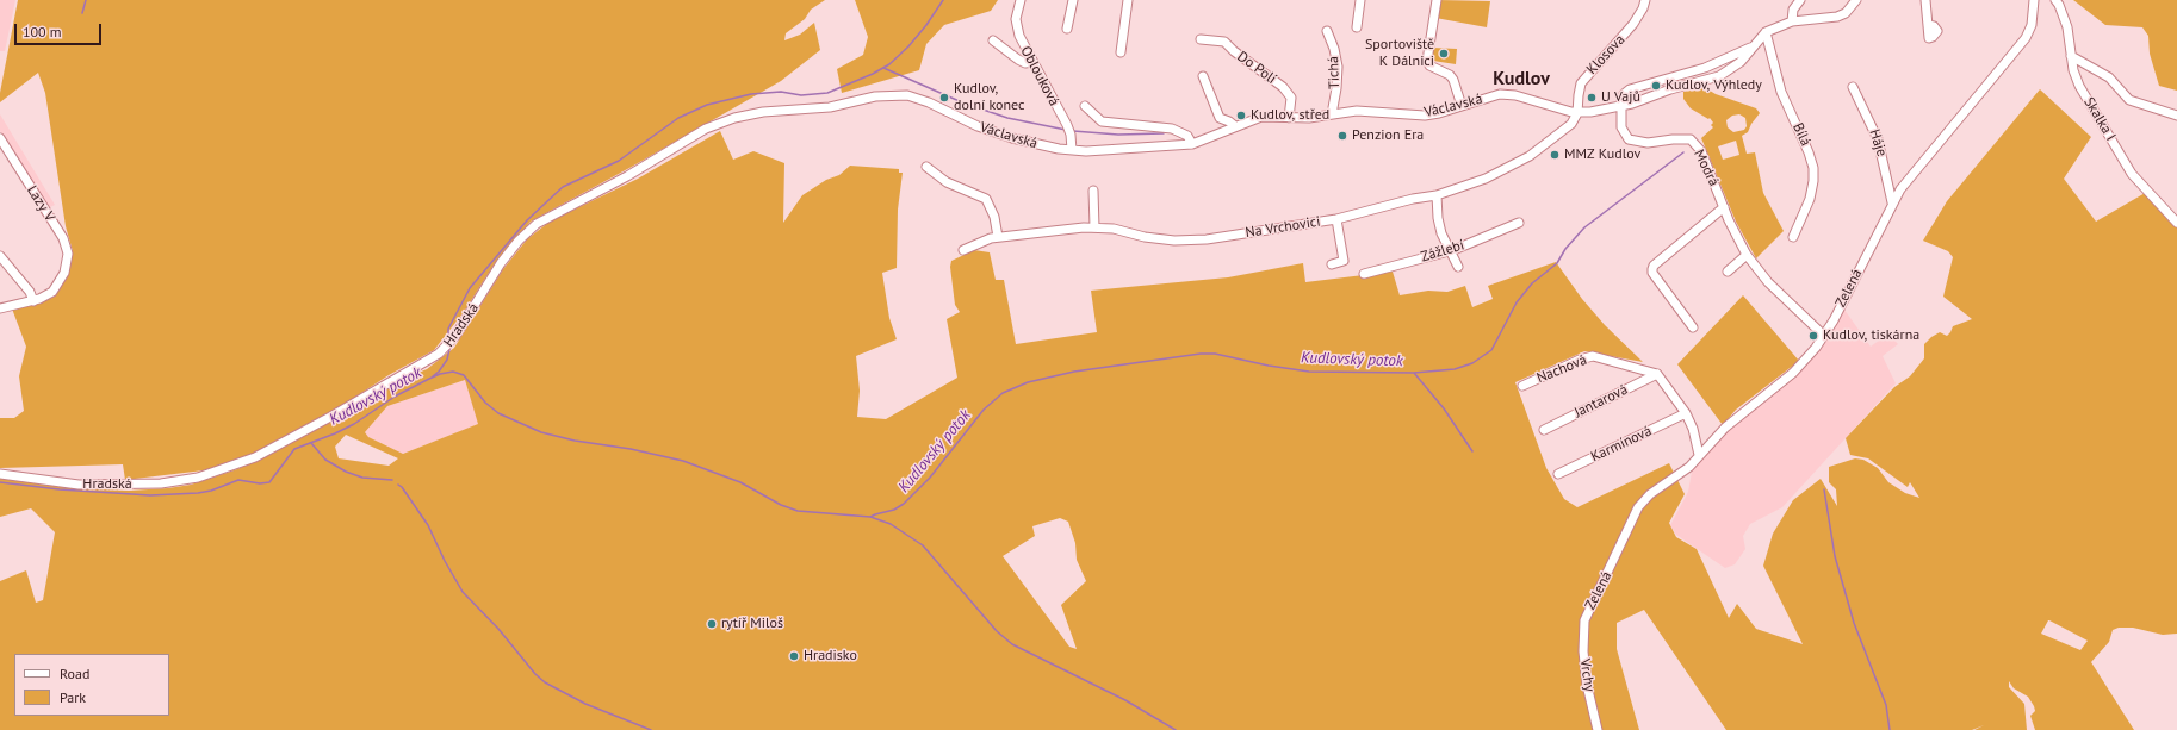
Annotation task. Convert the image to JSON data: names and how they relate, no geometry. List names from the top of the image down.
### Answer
{
  "streets": {
    "street": [
      "Klosova",
      "Do Polí",
      "Tichá",
      "Oblouková",
      "Václavská",
      "Skalka I",
      "Bílá",
      "Háje",
      "Modrá",
      "Lazy V",
      "Na Vrchovici",
      "Zážlebí",
      "Zelená",
      "Hradská",
      "Nachová",
      "Jantarová",
      "Karmínová",
      "Vrchy"
    ]
  },
  "crossings": [
    ["Klosova", "Václavská"],
    ["Klosova", "Na Vrchovici"],
    ["Do Polí", "Václavská"],
    ["Tichá", "Václavská"],
    ["Oblouková", "Václavská"],
    ["Václavská", "Bílá"],
    ["Václavská", "Modrá"],
    ["Václavská", "Na Vrchovici"],
    ["Václavská", "Hradská"],
    ["Háje", "Zelená"],
    ["Modrá", "Zelená"],
    ["Zelená", "Vrchy"],
    ["Nachová", "Jantarová"]
  ],
  "districts": ["Kudlov"],
  "water": ["Kudlovský potok"],
  "places": [
    "Sportoviště K Dálnici",
    "Kudlov, Výhledy",
    "Kudlov, dolní konec",
    "U Vajů",
    "Kudlov, střed",
    "Penzion Era",
    "MMZ Kudlov",
    "Kudlov, tiskárna",
    "rytíř Miloš",
    "Hradisko"
  ],
  "legend": ["Road", "Park"],
  "scale_bar": "100 m"
}
